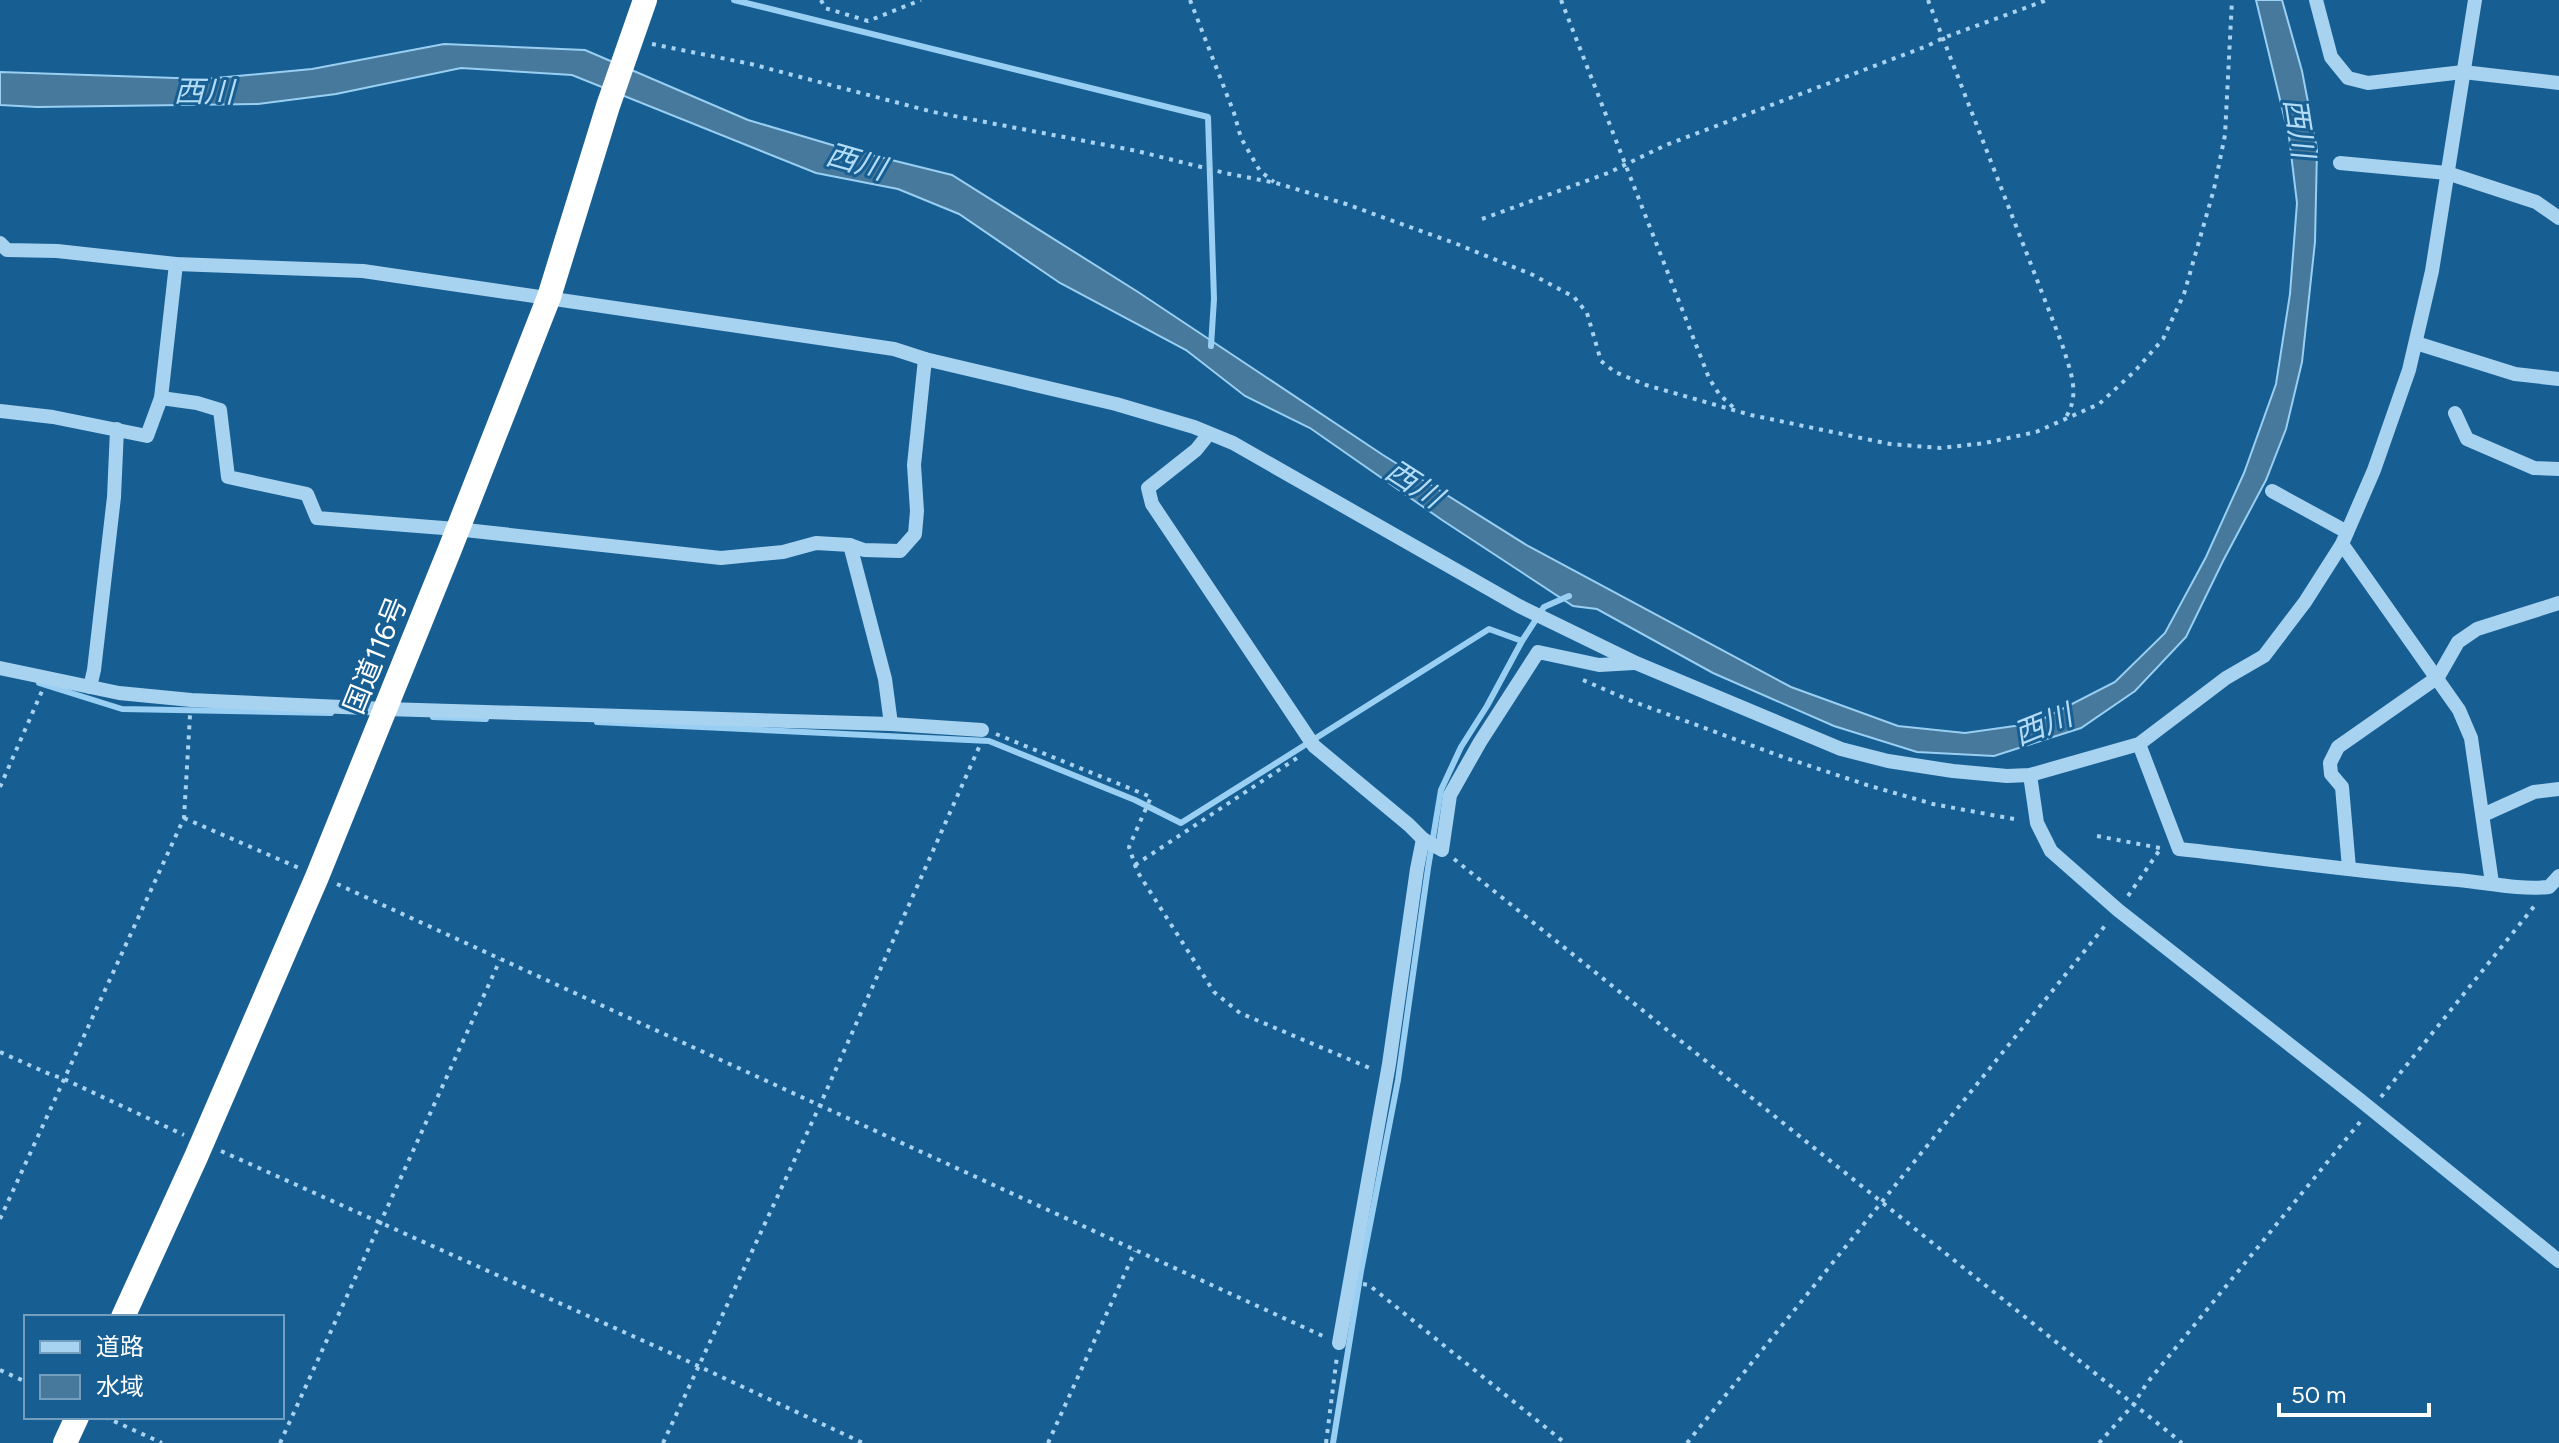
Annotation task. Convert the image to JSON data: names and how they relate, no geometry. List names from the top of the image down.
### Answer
{
  "streets": {
    "highway": ["国道116号"]
  },
  "water": ["西川"],
  "legend": ["道路", "水域"],
  "scale_bar": "50 m"
}
